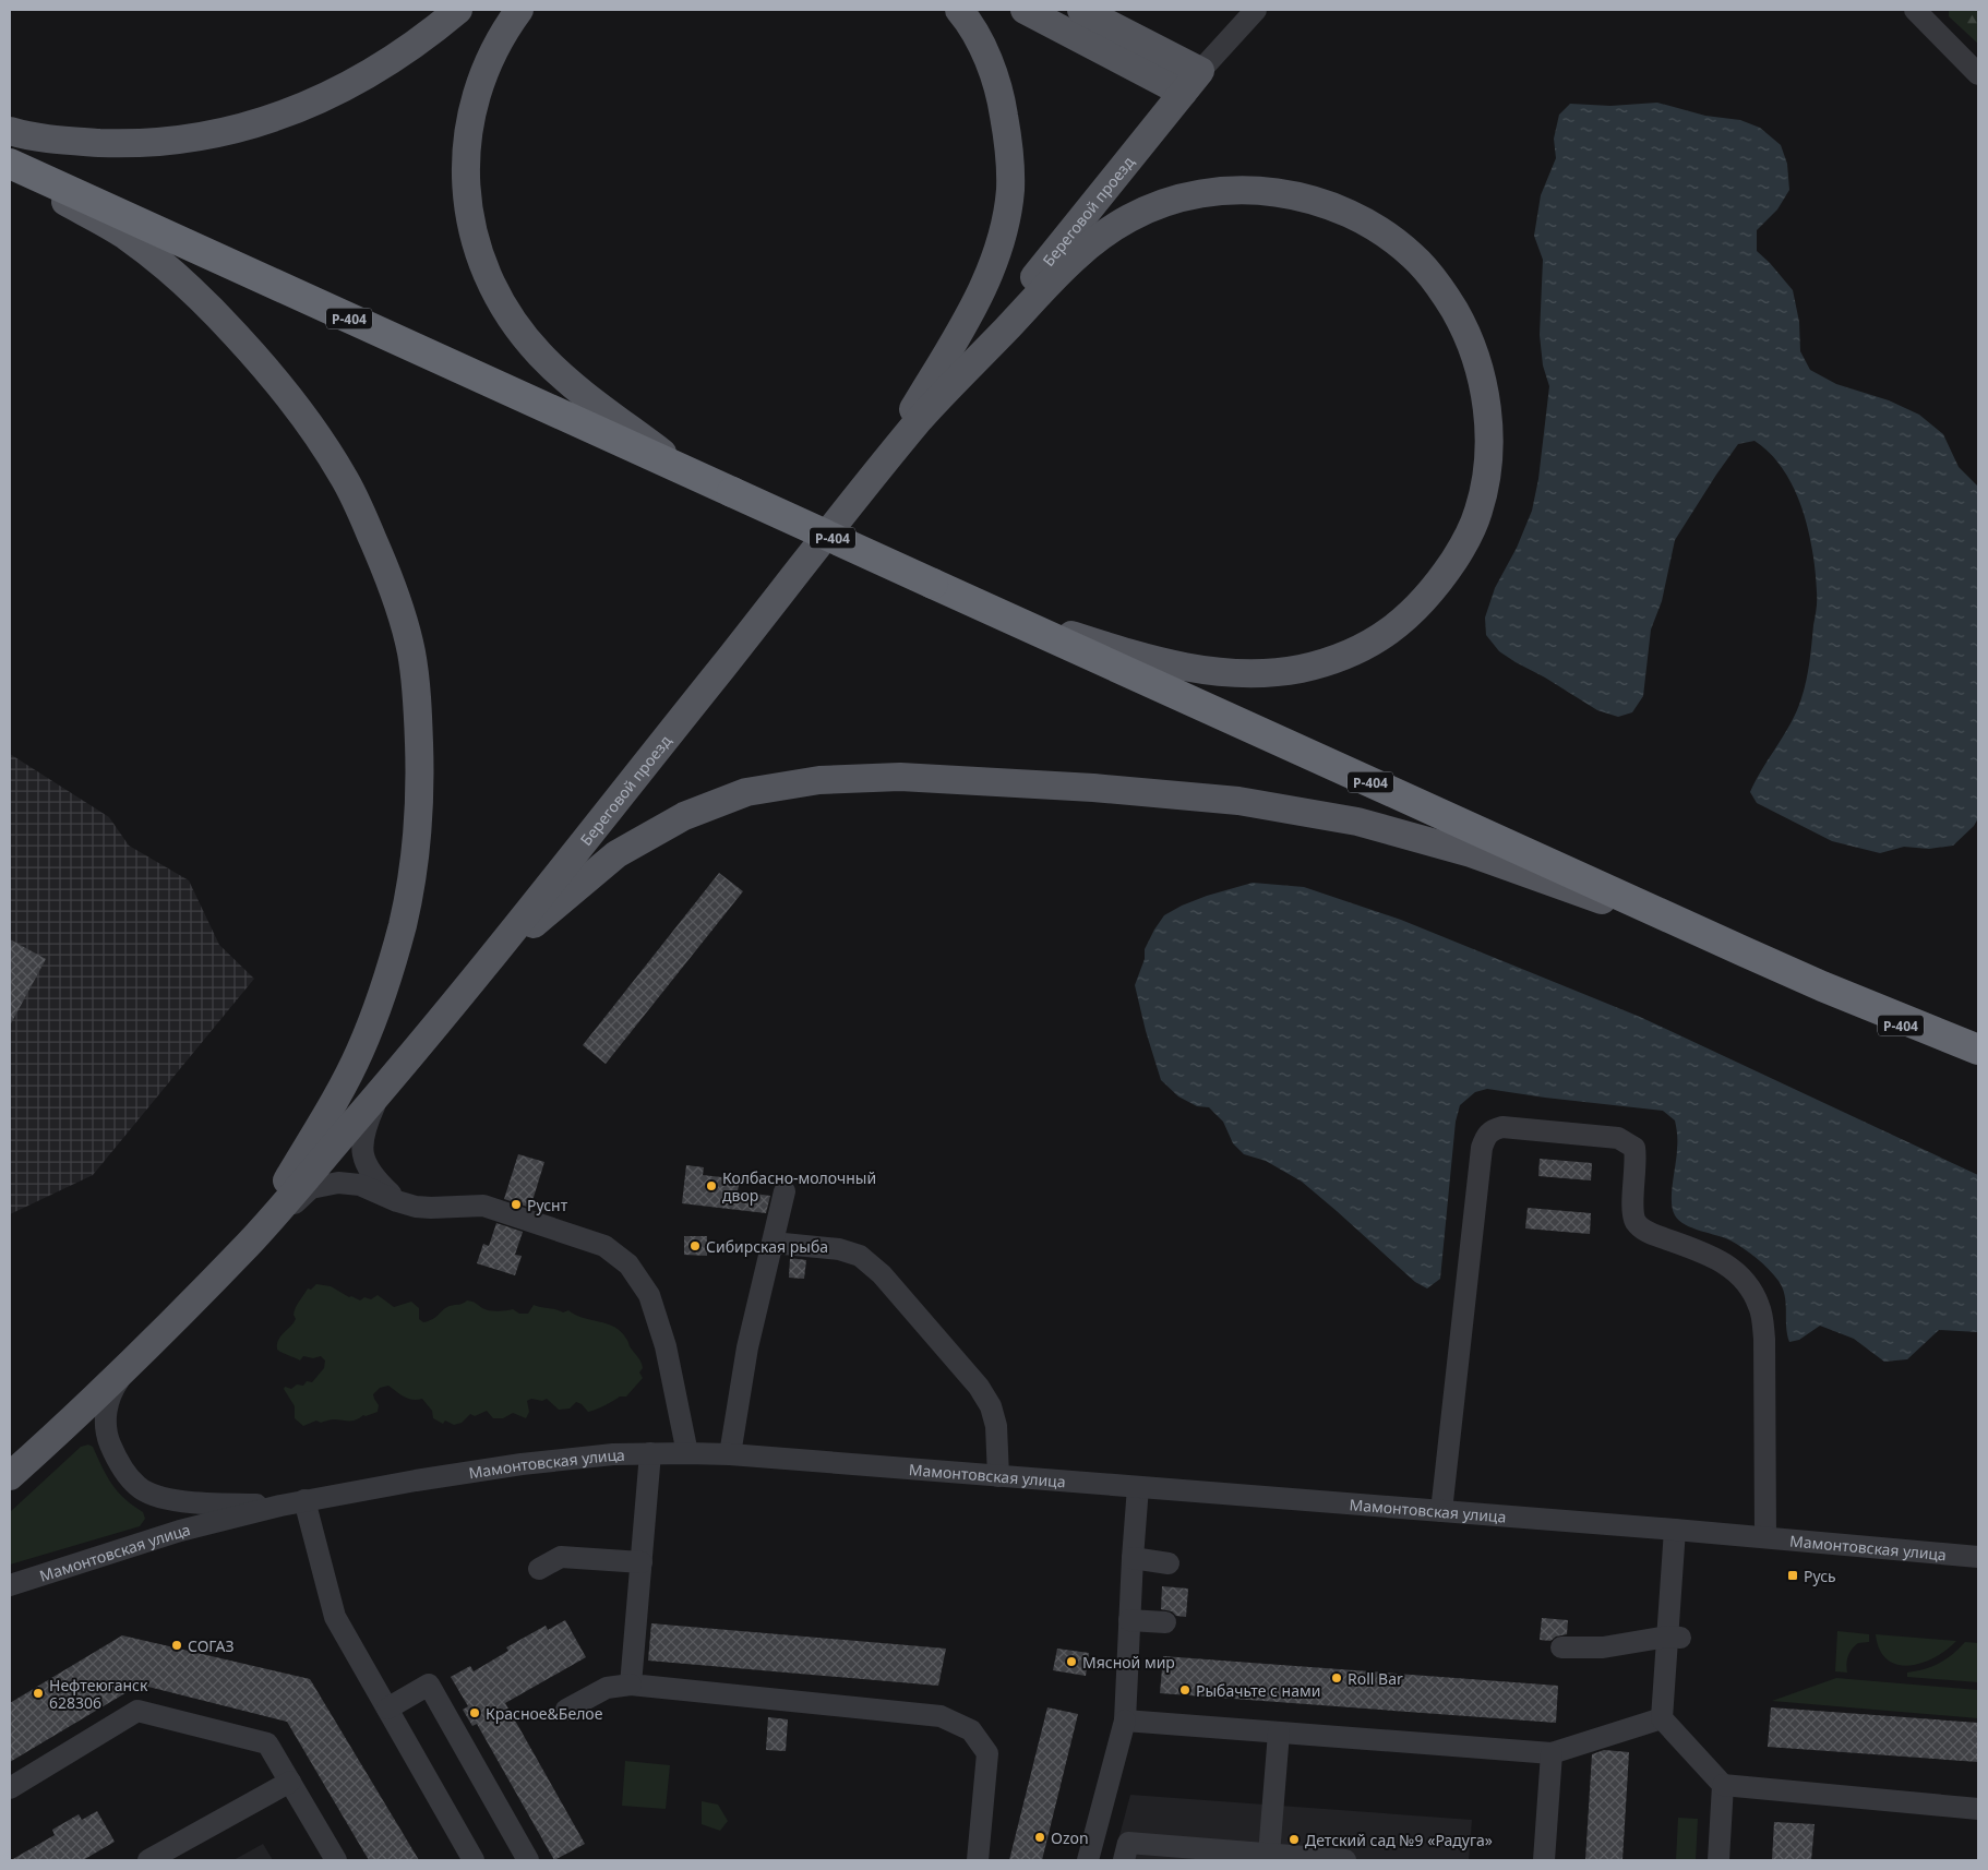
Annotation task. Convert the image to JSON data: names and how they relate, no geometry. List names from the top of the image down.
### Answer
{
  "streets": {
    "highway": ["Р-404"],
    "main road": ["Береговой проезд"],
    "street": ["Мамонтовская улица"]
  },
  "places": {
    "other": [
      "Колбасно-молочный двор",
      "Руснт",
      "Сибирская рыба",
      "СОГАЗ",
      "Мясной мир",
      "Roll Bar",
      "Рыбачьте с нами",
      "Нефтеюганск 628306",
      "Красное&Белое",
      "Ozon",
      "Детский сад №9 «Радуга»"
    ],
    "transit": ["Русь"]
  }
}
